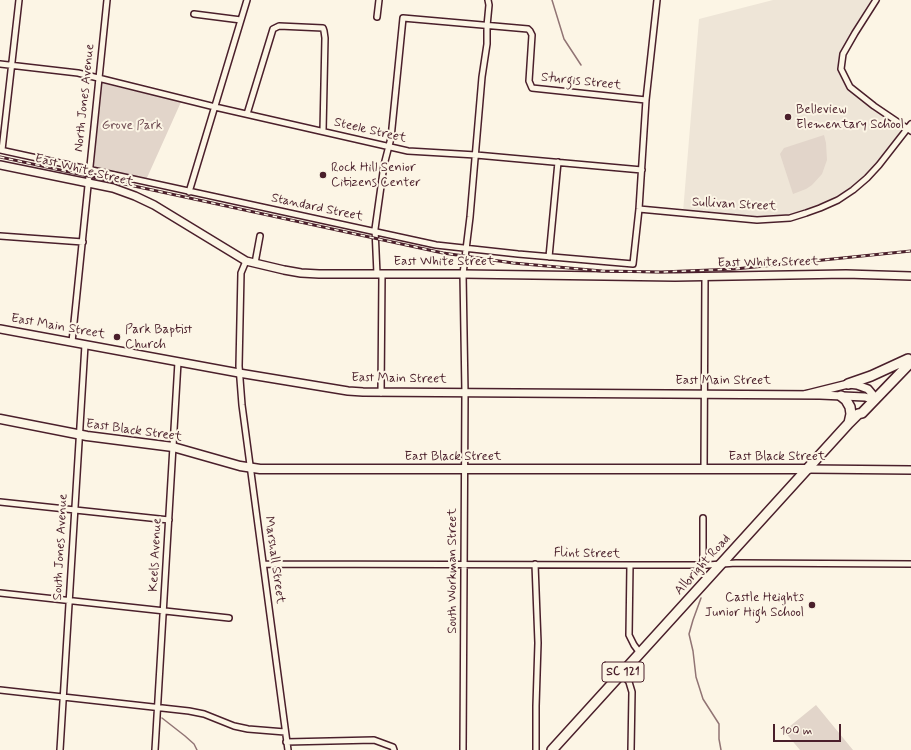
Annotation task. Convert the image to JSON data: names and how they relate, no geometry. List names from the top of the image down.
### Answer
{
  "streets": {
    "highway": ["Albright Road", "SC 121"],
    "main road": ["East Black Street"],
    "street": [
      "Sturgis Street",
      "North Jones Avenue",
      "Steele Street",
      "East White Street",
      "Sullivan Street",
      "Standard Street",
      "East Main Street",
      "South Jones Avenue",
      "Flint Street",
      "Keels Avenue",
      "Marshall Street",
      "South Workman Street"
    ]
  },
  "crossings": [
    ["Sturgis Street", "Steele Street"],
    ["Sturgis Street", "South Workman Street"],
    ["North Jones Avenue", "Steele Street"],
    ["North Jones Avenue", "East White Street"],
    ["North Jones Avenue", "Standard Street"],
    ["North Jones Avenue", "East Main Street"],
    ["Steele Street", "South Workman Street"],
    ["East White Street", "Marshall Street"],
    ["East White Street", "South Workman Street"],
    ["Sullivan Street", "Standard Street"],
    ["Standard Street", "South Workman Street"],
    ["East Main Street", "South Jones Avenue"],
    ["East Main Street", "Keels Avenue"],
    ["East Main Street", "Marshall Street"],
    ["East Main Street", "Albright Road"],
    ["East Main Street", "South Workman Street"],
    ["East Black Street", "South Jones Avenue"],
    ["East Black Street", "Keels Avenue"],
    ["East Black Street", "Marshall Street"],
    ["East Black Street", "Albright Road"],
    ["East Black Street", "South Workman Street"],
    ["Flint Street", "Marshall Street"],
    ["Flint Street", "Albright Road"],
    ["Flint Street", "South Workman Street"]
  ],
  "parks": ["Grove Park"],
  "places": [
    "Belleview Elementary School",
    "Rock Hill Senior Citizens Center",
    "Park Baptist Church",
    "Castle Heights Junior High School"
  ],
  "scale_bar": "100 m"
}
